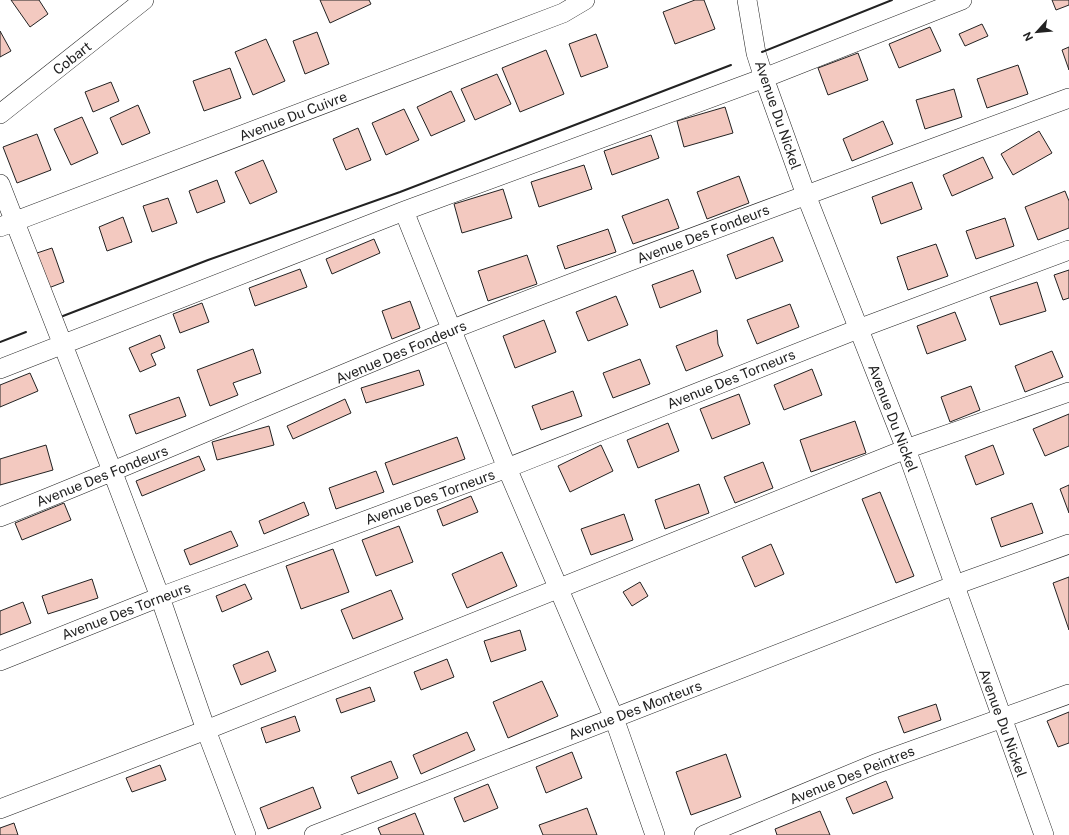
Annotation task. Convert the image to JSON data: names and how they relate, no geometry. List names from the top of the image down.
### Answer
{
  "streets": {
    "street": [
      "Cobart",
      "Avenue Du Nickel",
      "Avenue Du Cuivre",
      "Avenue Des Fondeurs",
      "Avenue Des Torneurs",
      "Avenue Des Monteurs",
      "Avenue Des Peintres"
    ]
  },
  "crossings": [
    ["Avenue Du Nickel", "Avenue Des Fondeurs"],
    ["Avenue Du Nickel", "Avenue Des Torneurs"],
    ["Avenue Du Nickel", "Avenue Des Monteurs"],
    ["Avenue Du Nickel", "Avenue Des Peintres"]
  ],
  "north": "bottom left"
}
